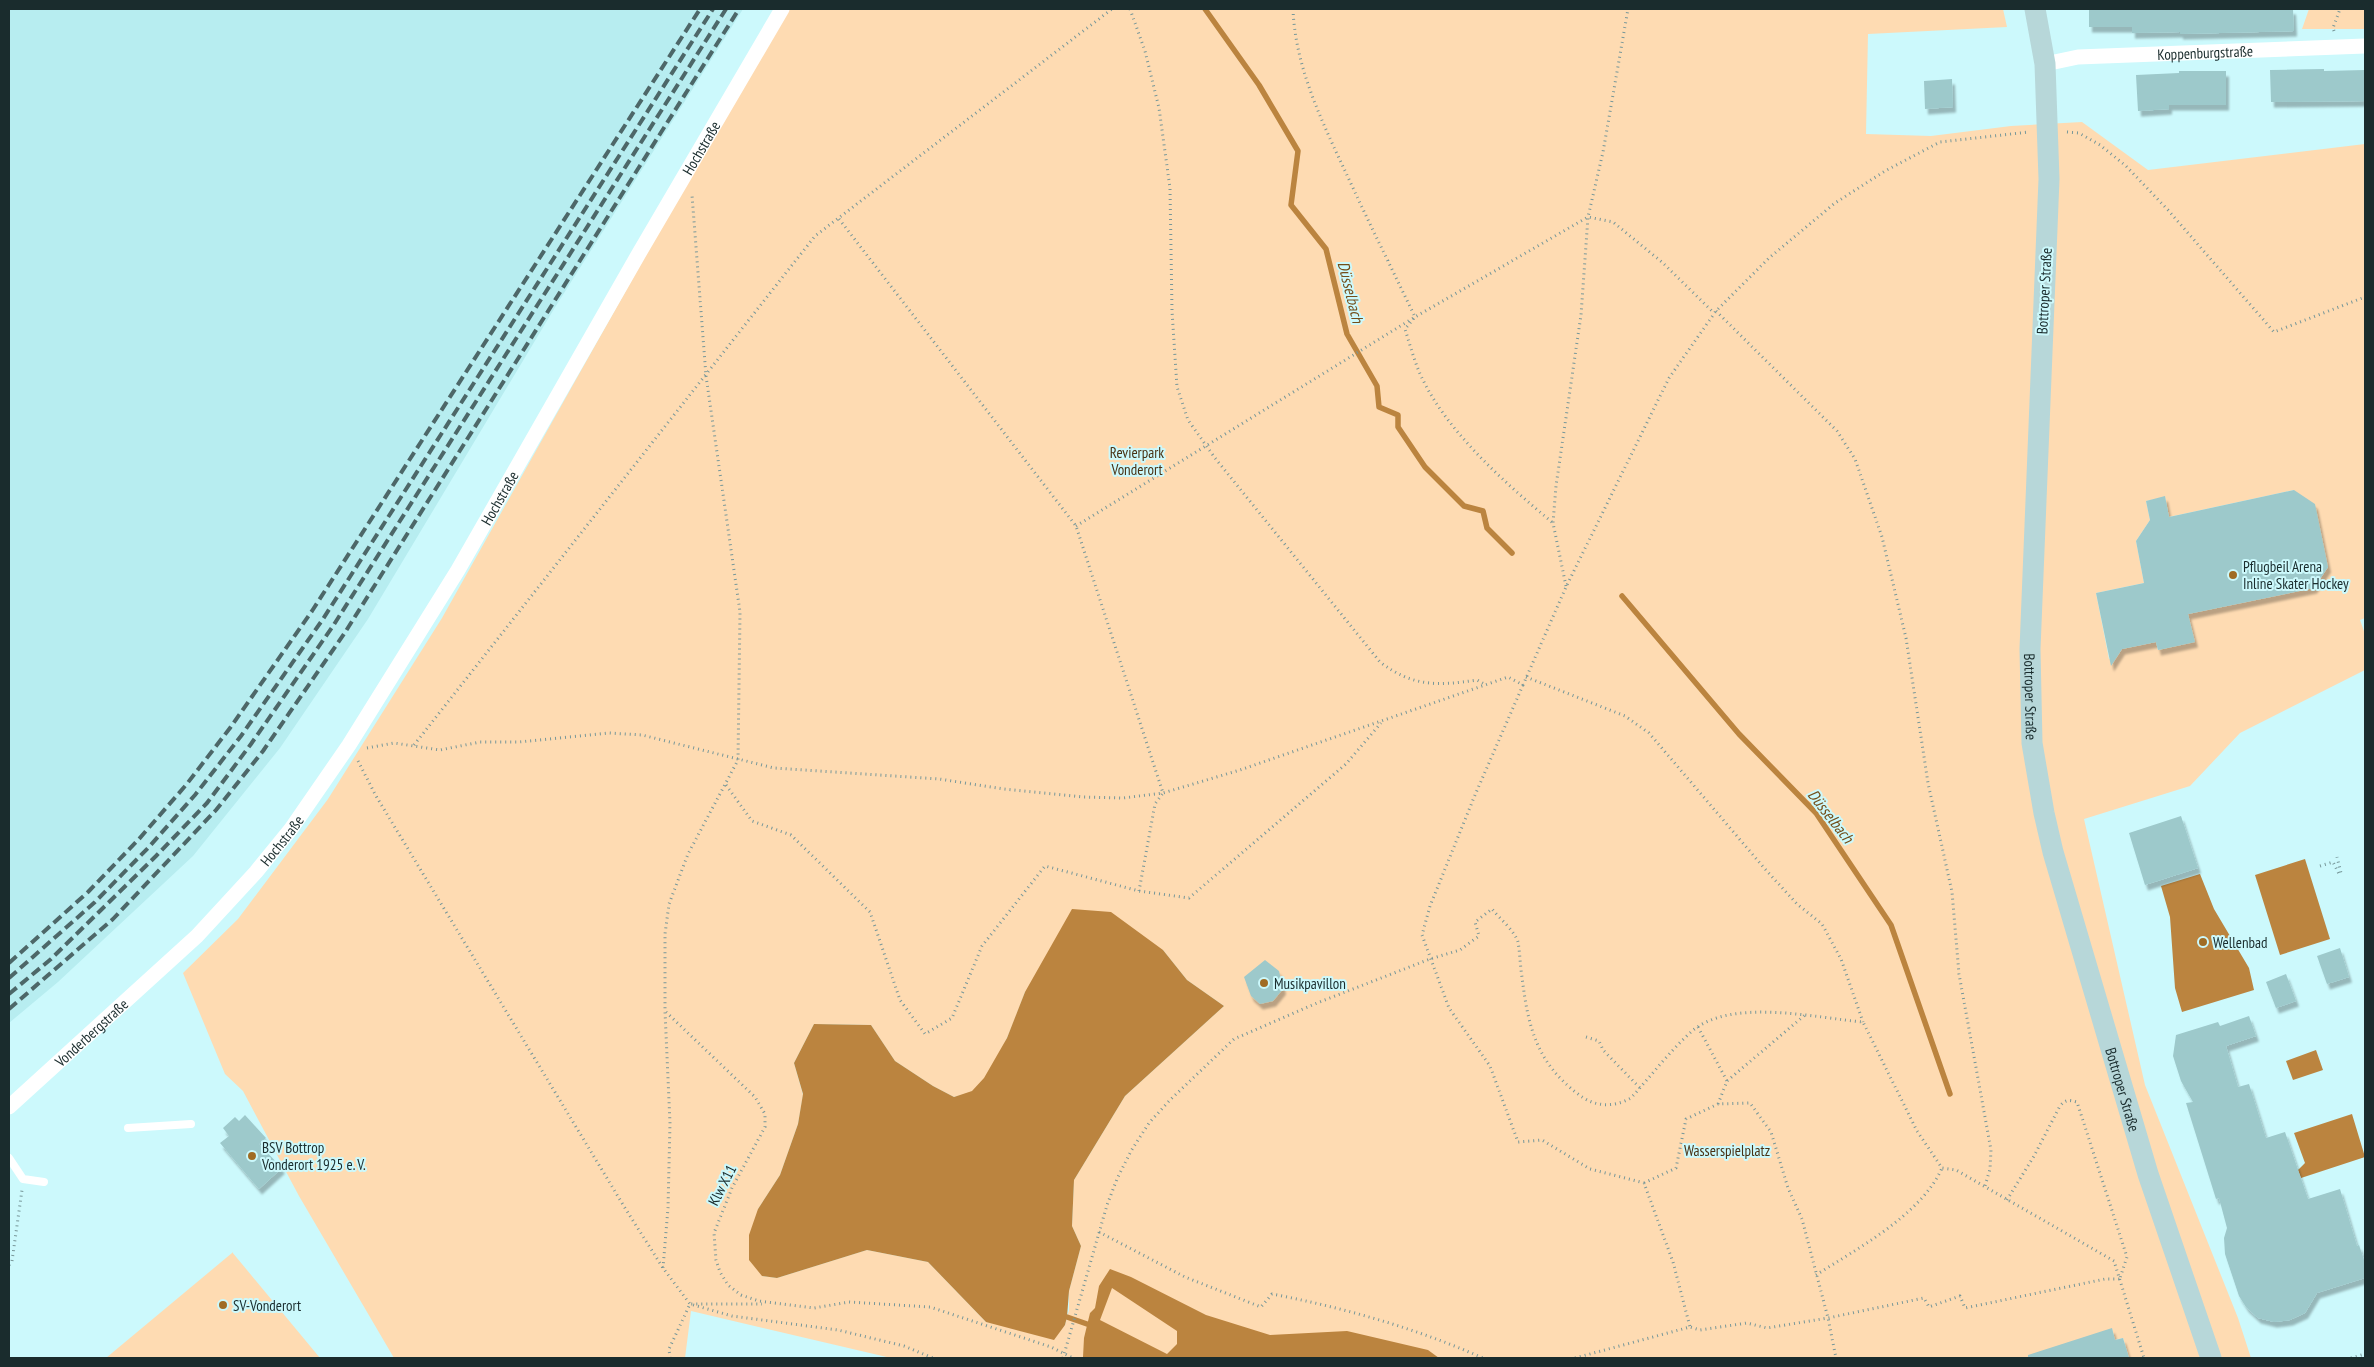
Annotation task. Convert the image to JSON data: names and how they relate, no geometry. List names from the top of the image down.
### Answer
{
  "streets": {
    "main road": ["Bottroper Straße"],
    "street": ["Koppenburgstraße", "Hochstraße", "Vonderbergstraße"],
    "path": ["Klw X11"]
  },
  "crossings": [
    ["Koppenburgstraße", "Bottroper Straße"],
    ["Hochstraße", "Vonderbergstraße"]
  ],
  "water": ["Düsselbach"],
  "parks": ["Revierpark Vonderort", "Wasserspielplatz"],
  "places": [
    "Pflugbeil Arena Inline Skater Hockey",
    "Wellenbad",
    "Musikpavillon",
    "BSV Bottrop Vonderort 1925 e. V.",
    "SV-Vonderort"
  ]
}
